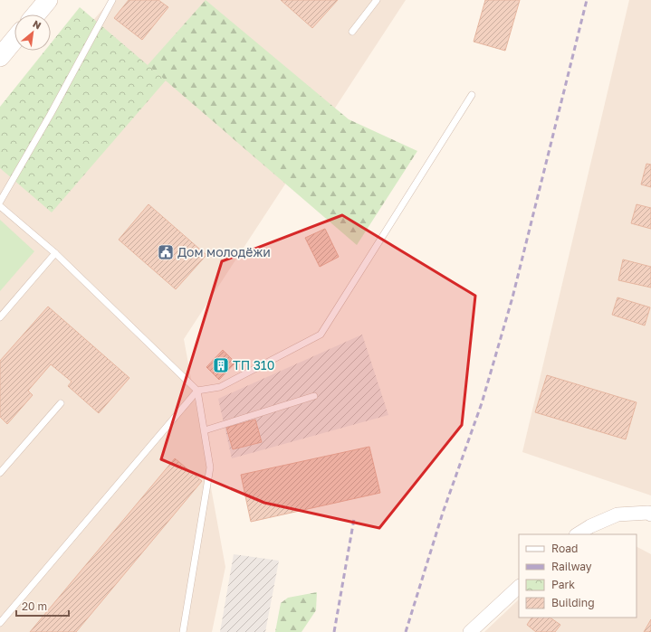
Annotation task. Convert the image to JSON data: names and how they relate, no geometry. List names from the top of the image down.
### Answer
{
  "places": {
    "public building": ["Дом молодёжи"],
    "building": ["ТП 310"]
  },
  "legend": [
    "Road",
    "Railway",
    "Park",
    "Building"
  ],
  "scale_bar": "20 m",
  "north": "top right"
}
